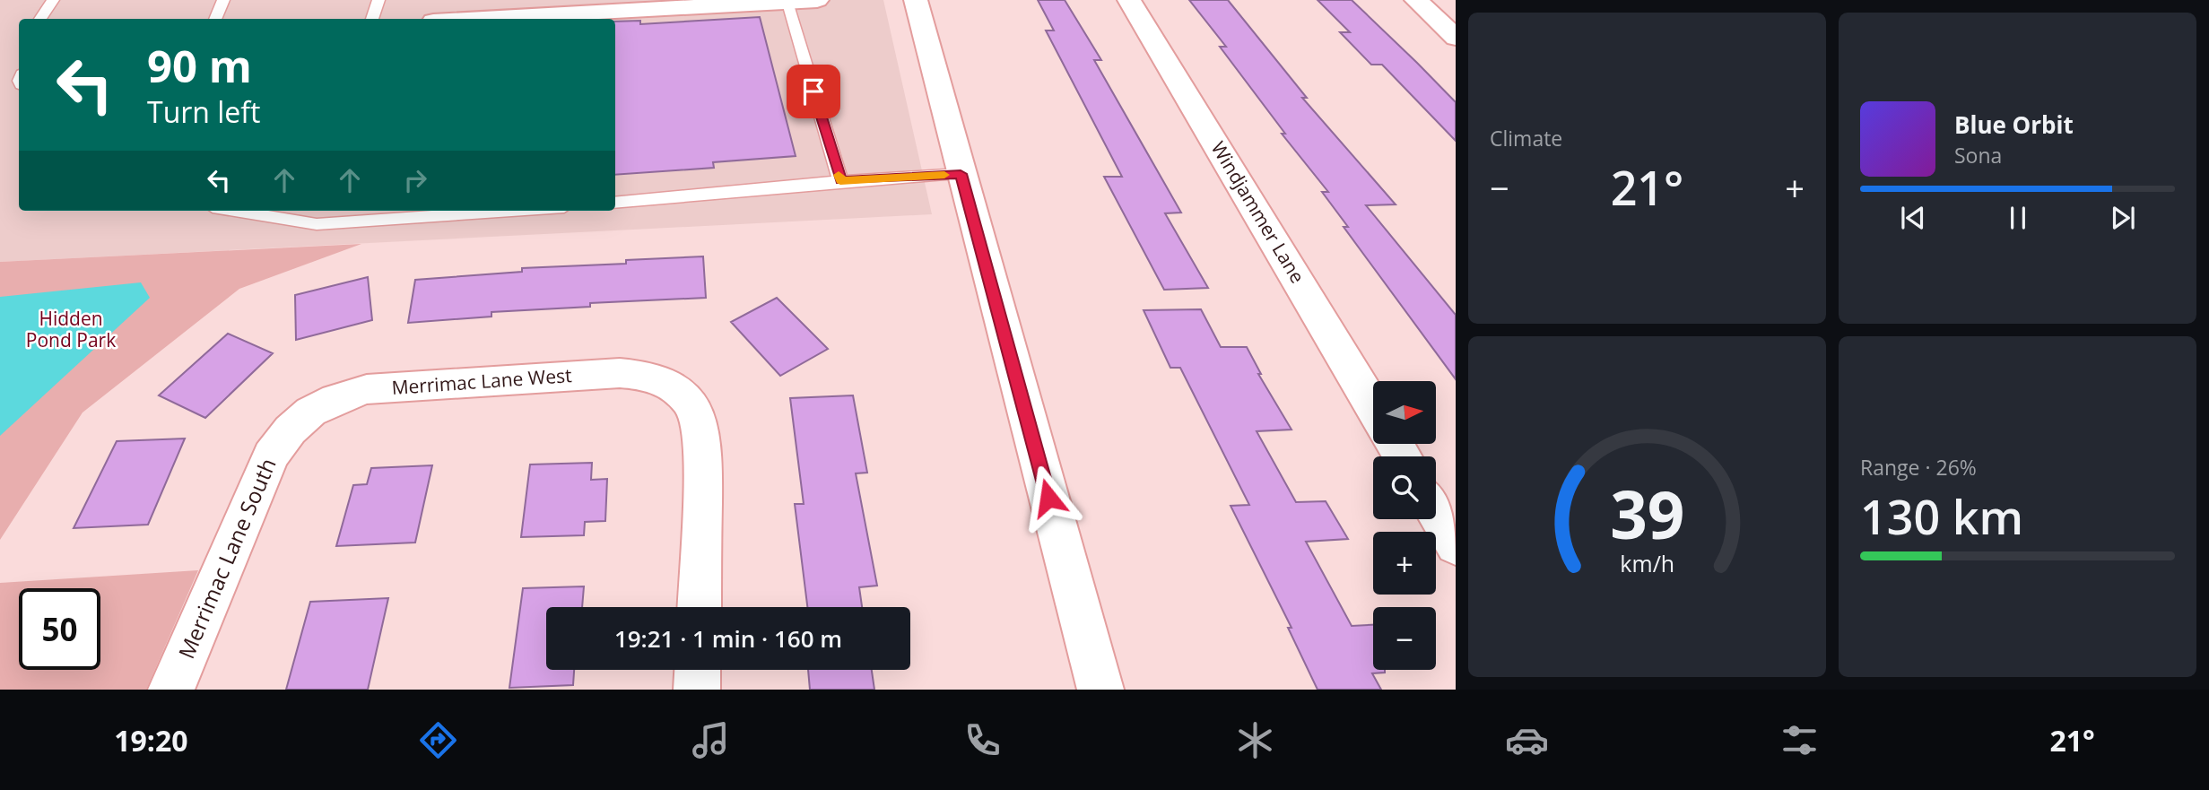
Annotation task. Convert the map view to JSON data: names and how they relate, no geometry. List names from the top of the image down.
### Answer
{
  "streets": {
    "street": ["Windjammer Lane", "Merrimac Lane West", "Merrimac Lane South"]
  },
  "crossings": [
    ["Merrimac Lane West", "Merrimac Lane South"]
  ],
  "parks": ["Hidden Pond Park"],
  "north": "right",
  "page": {
    "tile": [
      "Climate",
      ["Range · 26%", "130 km"]
    ],
    "turn": ["90 m", "Turn left"],
    "song": ["Blue Orbit", "Sona"],
    "heat": ["−", "21°", "+"],
    "map_buttons": ["+", "−"],
    "limit": "50",
    "trip": "19:21 · 1 min · 160 m",
    "tabs": ["19:20", "21°"],
    "gauge": ["39", "km/h"]
  }
}
